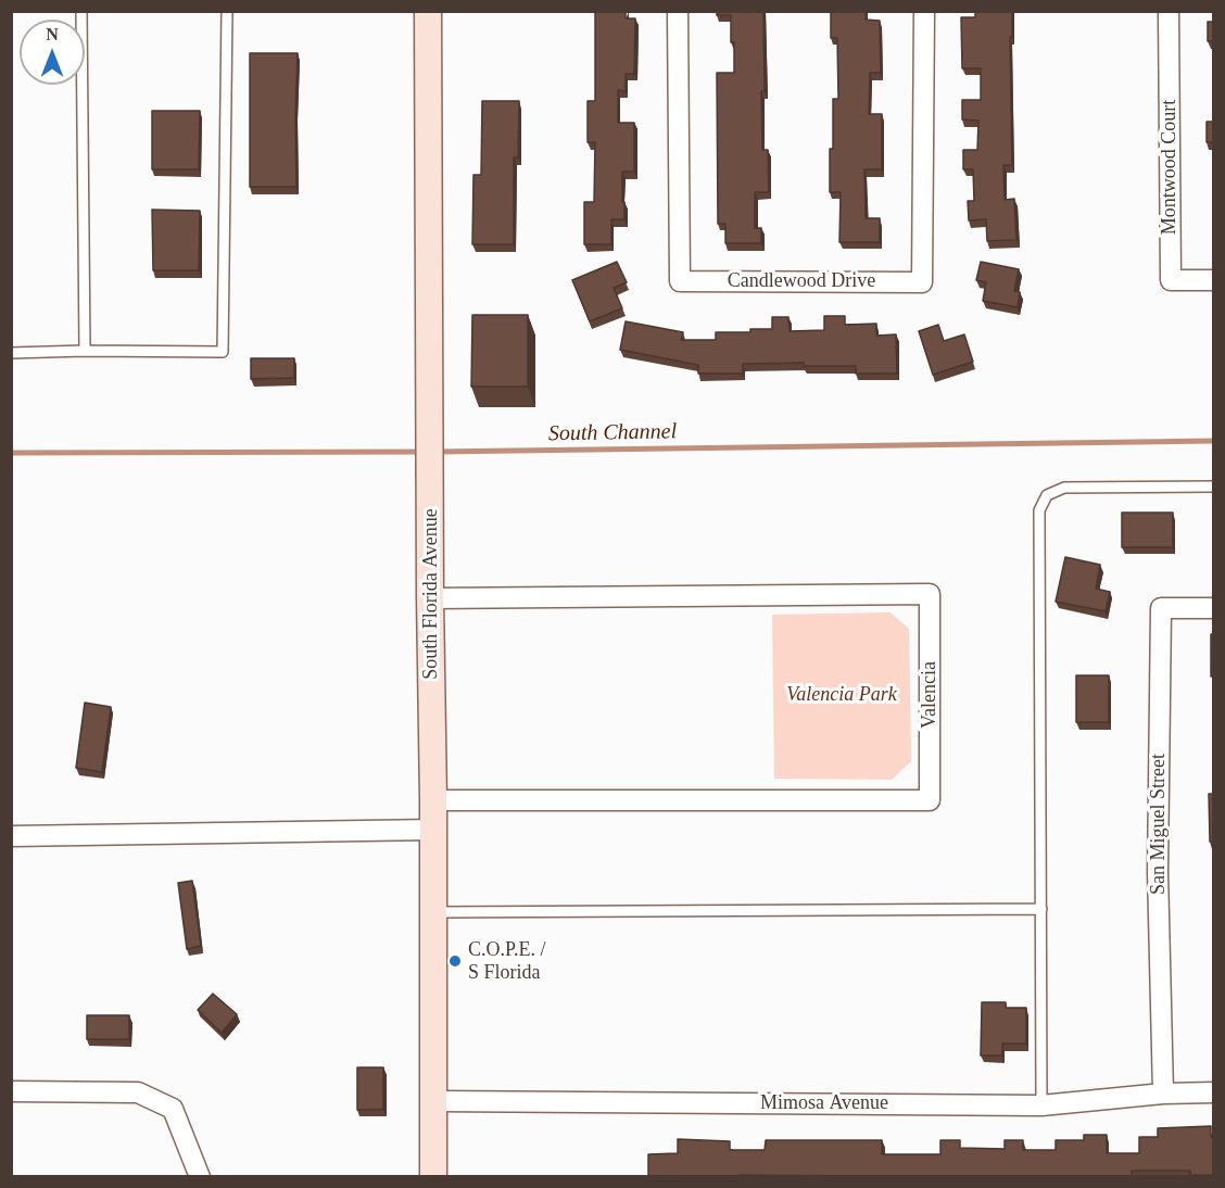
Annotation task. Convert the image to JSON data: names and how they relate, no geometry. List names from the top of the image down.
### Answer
{
  "streets": {
    "main road": ["South Florida Avenue"],
    "street": [
      "Montwood Court",
      "Candlewood Drive",
      "Valencia",
      "San Miguel Street",
      "Mimosa Avenue"
    ]
  },
  "crossings": [
    ["South Florida Avenue", "Valencia"],
    ["South Florida Avenue", "Mimosa Avenue"],
    ["San Miguel Street", "Mimosa Avenue"]
  ],
  "water": ["South Channel"],
  "parks": ["Valencia Park"],
  "places": ["C.O.P.E. / S Florida"],
  "north": "top"
}
